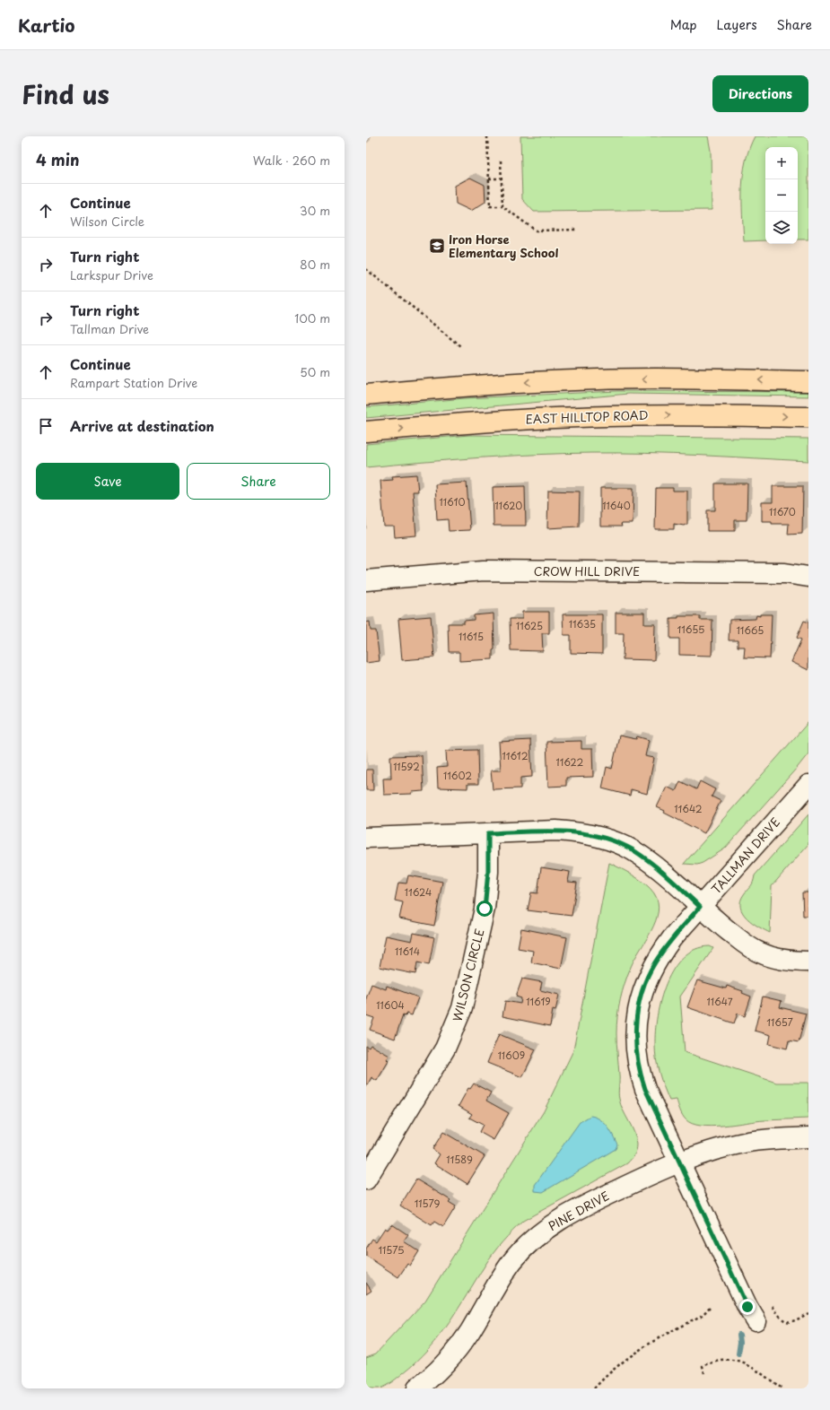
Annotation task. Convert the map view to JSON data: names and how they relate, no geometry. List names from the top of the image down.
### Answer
{
  "streets": {
    "main road": ["EAST HILLTOP ROAD"],
    "street": [
      "CROW HILL DRIVE",
      "TALLMAN DRIVE",
      "WILSON CIRCLE",
      "PINE DRIVE"
    ]
  },
  "crossings": [
    ["TALLMAN DRIVE", "PINE DRIVE"]
  ],
  "places": {
    "school or university": ["Iron Horse Elementary School"]
  },
  "house_numbers": [
    "11610",
    "11620",
    "11640",
    "11670",
    "11635",
    "11625",
    "11655",
    "11665",
    "11615",
    "11612",
    "11622",
    "11592",
    "11602",
    "11642",
    "11624",
    "11614",
    "11619",
    "11647",
    "11604",
    "11657",
    "11609",
    "11589",
    "11579",
    "11575"
  ],
  "page": {
    "header": "Kartio",
    "nav": ["Map", "Layers", "Share"],
    "title": "Find us",
    "buttons": [
      "Directions",
      ["Save", "Share"]
    ],
    "heading": ["4 min", "Walk · 260 m"],
    "map_buttons": ["+", "−"],
    "list": [
      ["Continue", "Wilson Circle", "30 m"],
      ["Turn right", "Larkspur Drive", "80 m"],
      ["Turn right", "Tallman Drive", "100 m"],
      ["Continue", "Rampart Station Drive", "50 m"],
      "Arrive at destination"
    ]
  }
}
